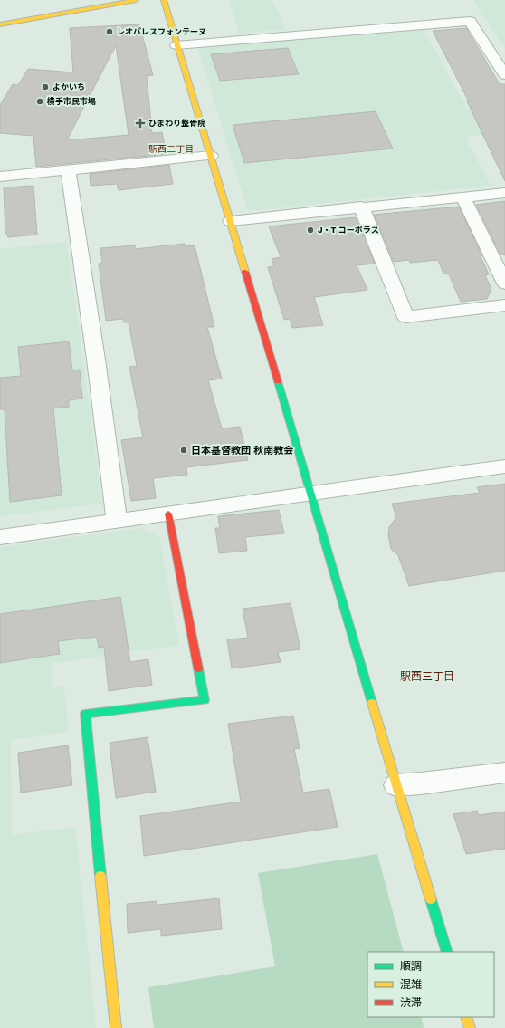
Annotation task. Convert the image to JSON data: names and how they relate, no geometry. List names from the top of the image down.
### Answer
{
  "districts": ["駅西二丁目", "駅西三丁目"],
  "places": {
    "other": [
      "レオパレスフォンテーヌ",
      "よかいち",
      "横手市民市場",
      "J・T コーポラス",
      "日本基督教団 秋南教会"
    ],
    "health": ["ひまわり整骨院"]
  },
  "legend": ["順調", "混雑", "渋滞"]
}
